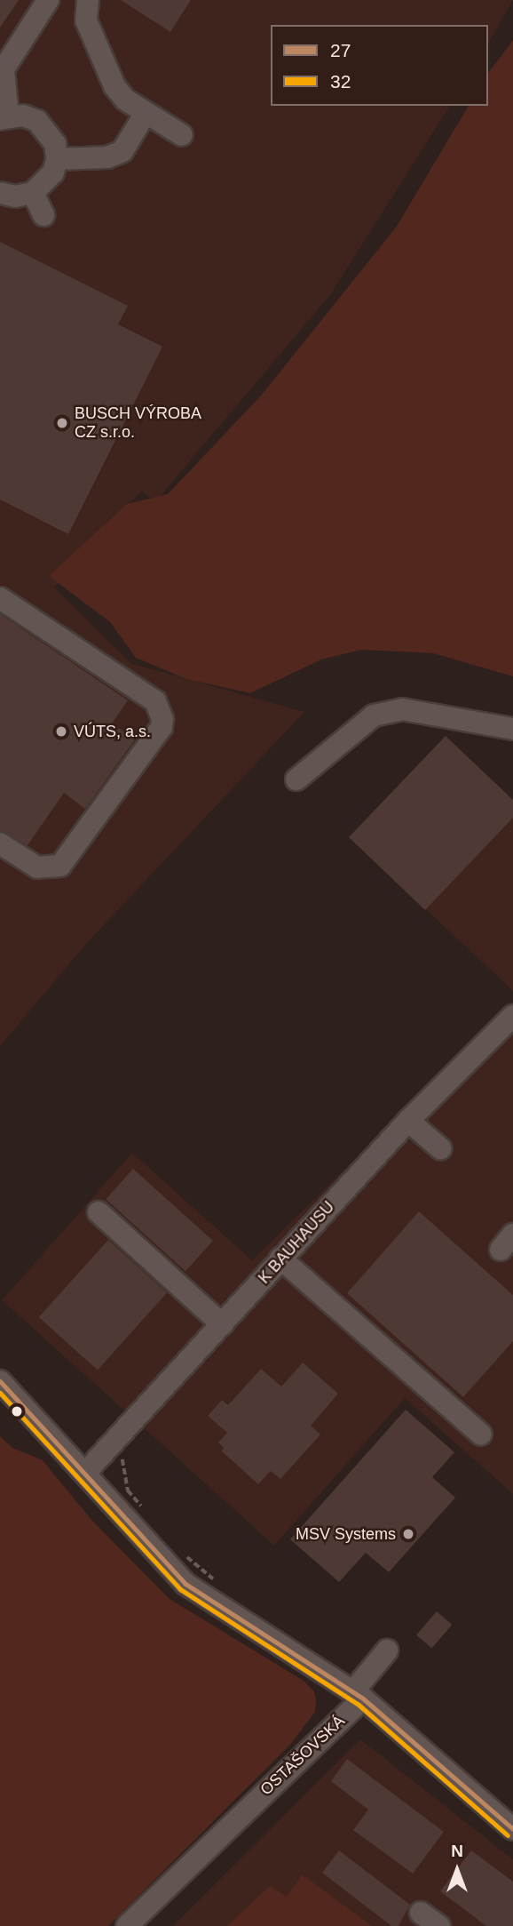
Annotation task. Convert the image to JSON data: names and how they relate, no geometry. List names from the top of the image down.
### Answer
{
  "streets": {
    "street": ["K BAUHAUSU", "OSTAŠOVSKÁ"]
  },
  "places": ["BUSCH VÝROBA CZ s.r.o.", "VÚTS, a.s.", "MSV Systems"],
  "lines": ["transit line 27", "transit line 32"],
  "legend": ["27", "32"],
  "north": "top"
}
